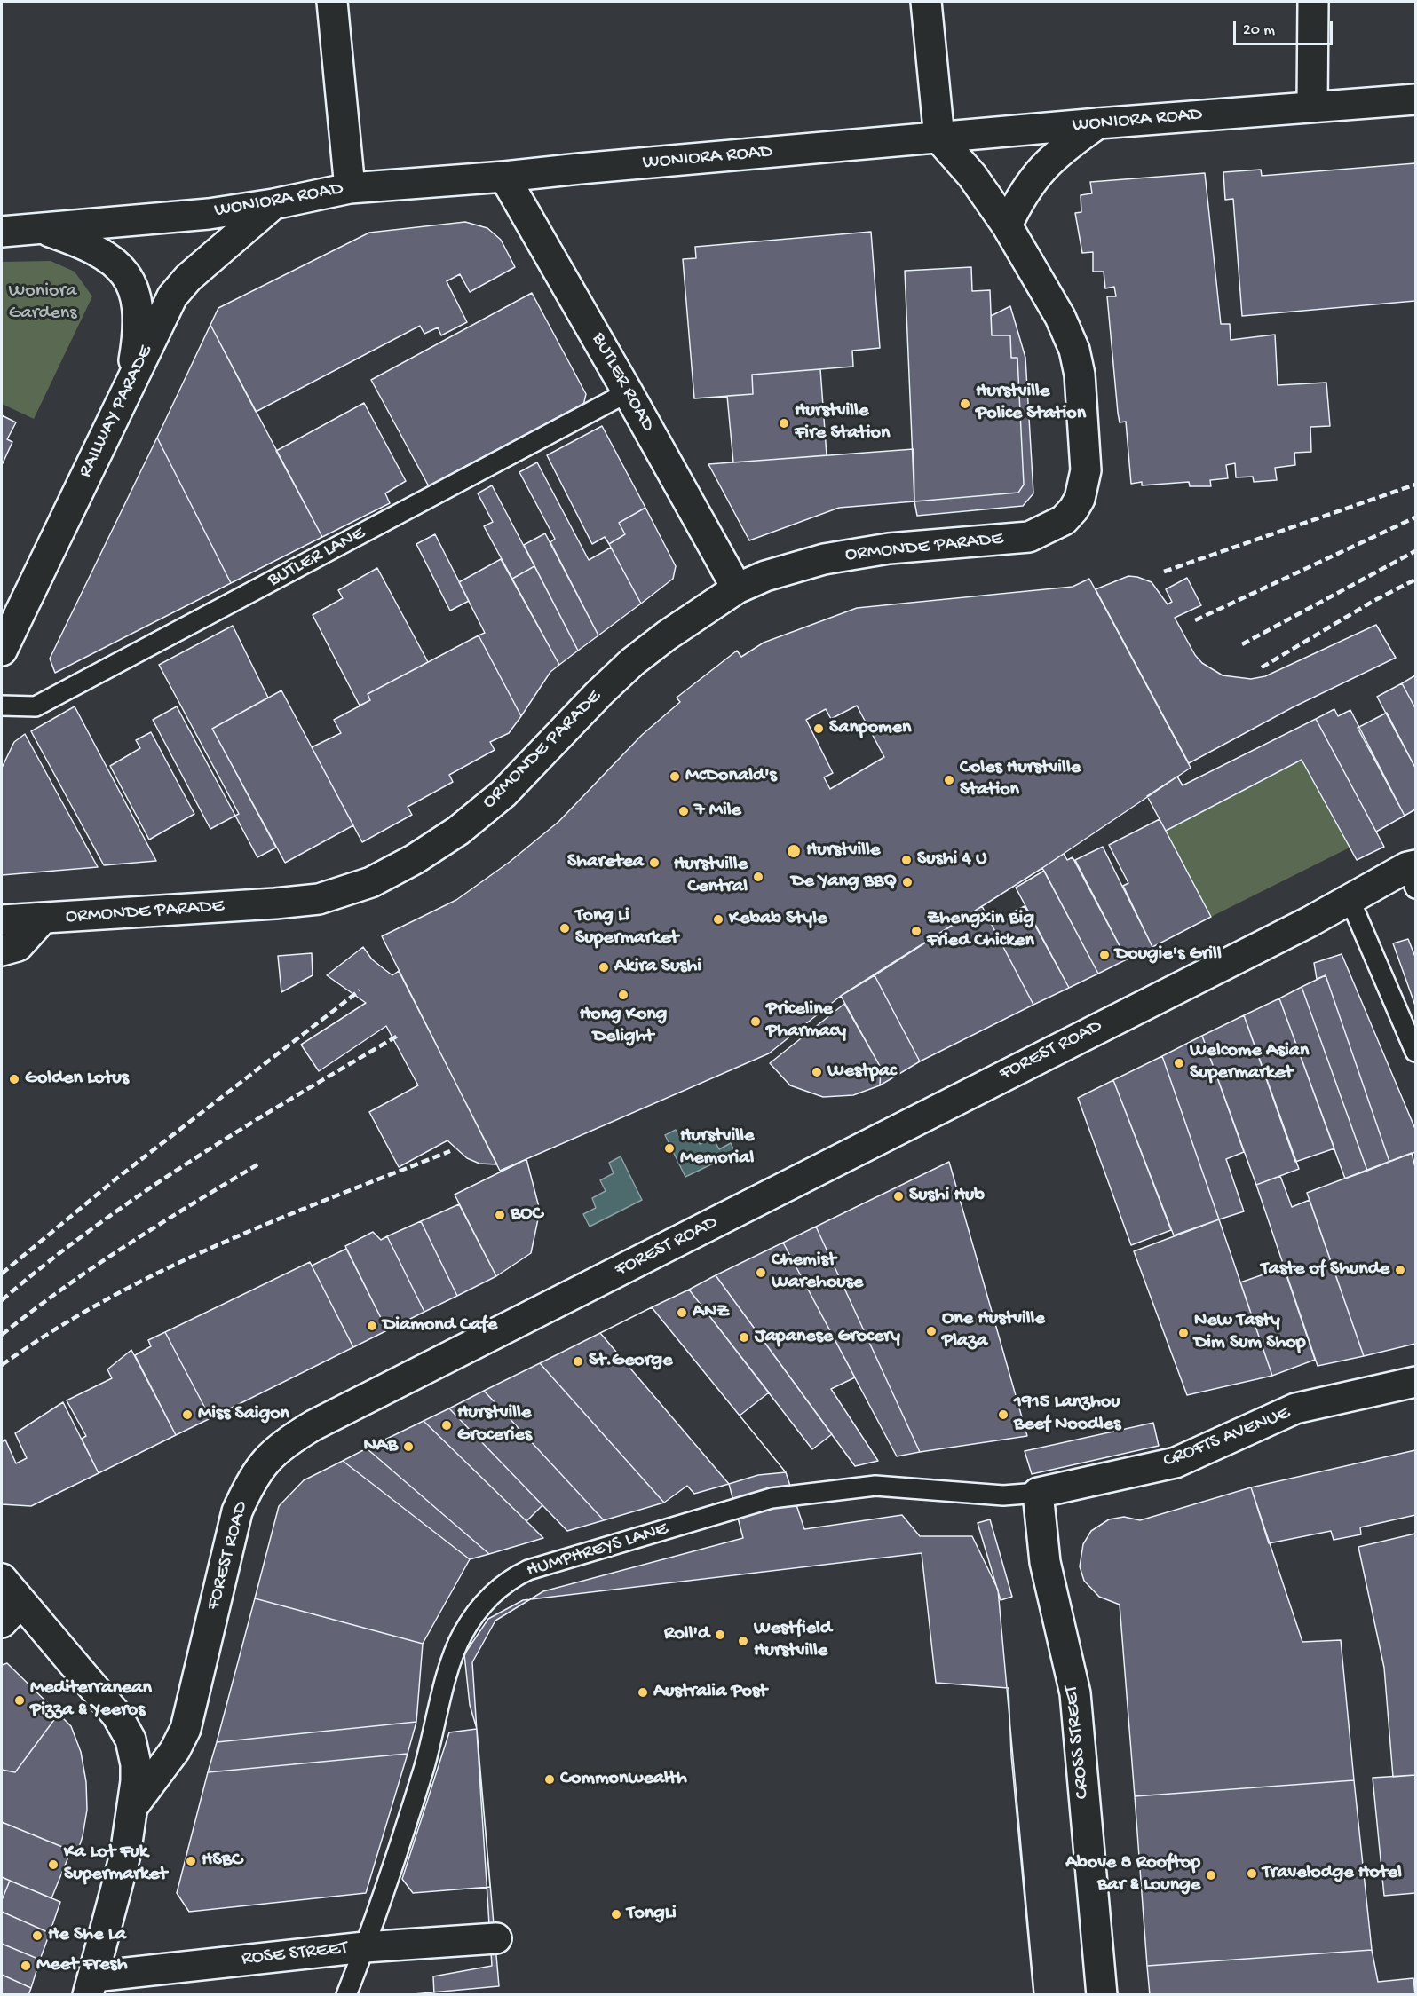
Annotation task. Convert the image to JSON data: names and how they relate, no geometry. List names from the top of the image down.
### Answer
{
  "streets": {
    "street": [
      "WONIORA ROAD",
      "BUTLER ROAD",
      "RAILWAY PARADE",
      "ORMONDE PARADE",
      "FOREST ROAD",
      "CROFTS AVENUE",
      "CROSS STREET",
      "ROSE STREET"
    ],
    "lane": ["BUTLER LANE", "HUMPHREYS LANE"]
  },
  "crossings": [
    ["WONIORA ROAD", "BUTLER ROAD"],
    ["WONIORA ROAD", "RAILWAY PARADE"],
    ["BUTLER ROAD", "ORMONDE PARADE"],
    ["BUTLER ROAD", "BUTLER LANE"],
    ["FOREST ROAD", "ROSE STREET"],
    ["CROFTS AVENUE", "HUMPHREYS LANE"],
    ["CROFTS AVENUE", "CROSS STREET"],
    ["HUMPHREYS LANE", "CROSS STREET"],
    ["HUMPHREYS LANE", "ROSE STREET"]
  ],
  "parks": ["Woniora Gardens"],
  "places": [
    "Hurstville Police Station",
    "Hurstville Fire Station",
    "Sanpomen",
    "McDonald's",
    "Coles Hurstville Station",
    "7 Mile",
    "Hurstville",
    "Sushi 4 U",
    "Sharetea",
    "Hurstville Central",
    "De Yang BBQ",
    "Kebab Style",
    "Tong Li Supermarket",
    "Zhengxin Big Fried Chicken",
    "Dougie's Grill",
    "Akira Sushi",
    "Hong Kong Delight",
    "Priceline Pharmacy",
    "Welcome Asian Supermarket",
    "Westpac",
    "Golden Lotus",
    "Hurstville Memorial",
    "Sushi Hub",
    "BOC",
    "Taste of Shunde",
    "Chemist Warehouse",
    "ANZ",
    "Diamond Cafe",
    "One Hustville Plaza",
    "New Tasty Dim Sum Shop",
    "Japanese Grocery",
    "St.George",
    "Miss Saigon",
    "1915 Lanzhou Beef Noodles",
    "Hurstville Groceries",
    "NAB",
    "Roll'd",
    "Westfield Hurstville",
    "Australia Post",
    "Mediterranean Pizza & Yeeros",
    "Commonwealth",
    "HSBC",
    "Ka Lot Fuk Supermarket",
    "Travelodge Hotel",
    "Above 8 Rooftop Bar & Lounge",
    "TongLi",
    "He She La",
    "Meet Fresh"
  ],
  "scale_bar": "20 m"
}
